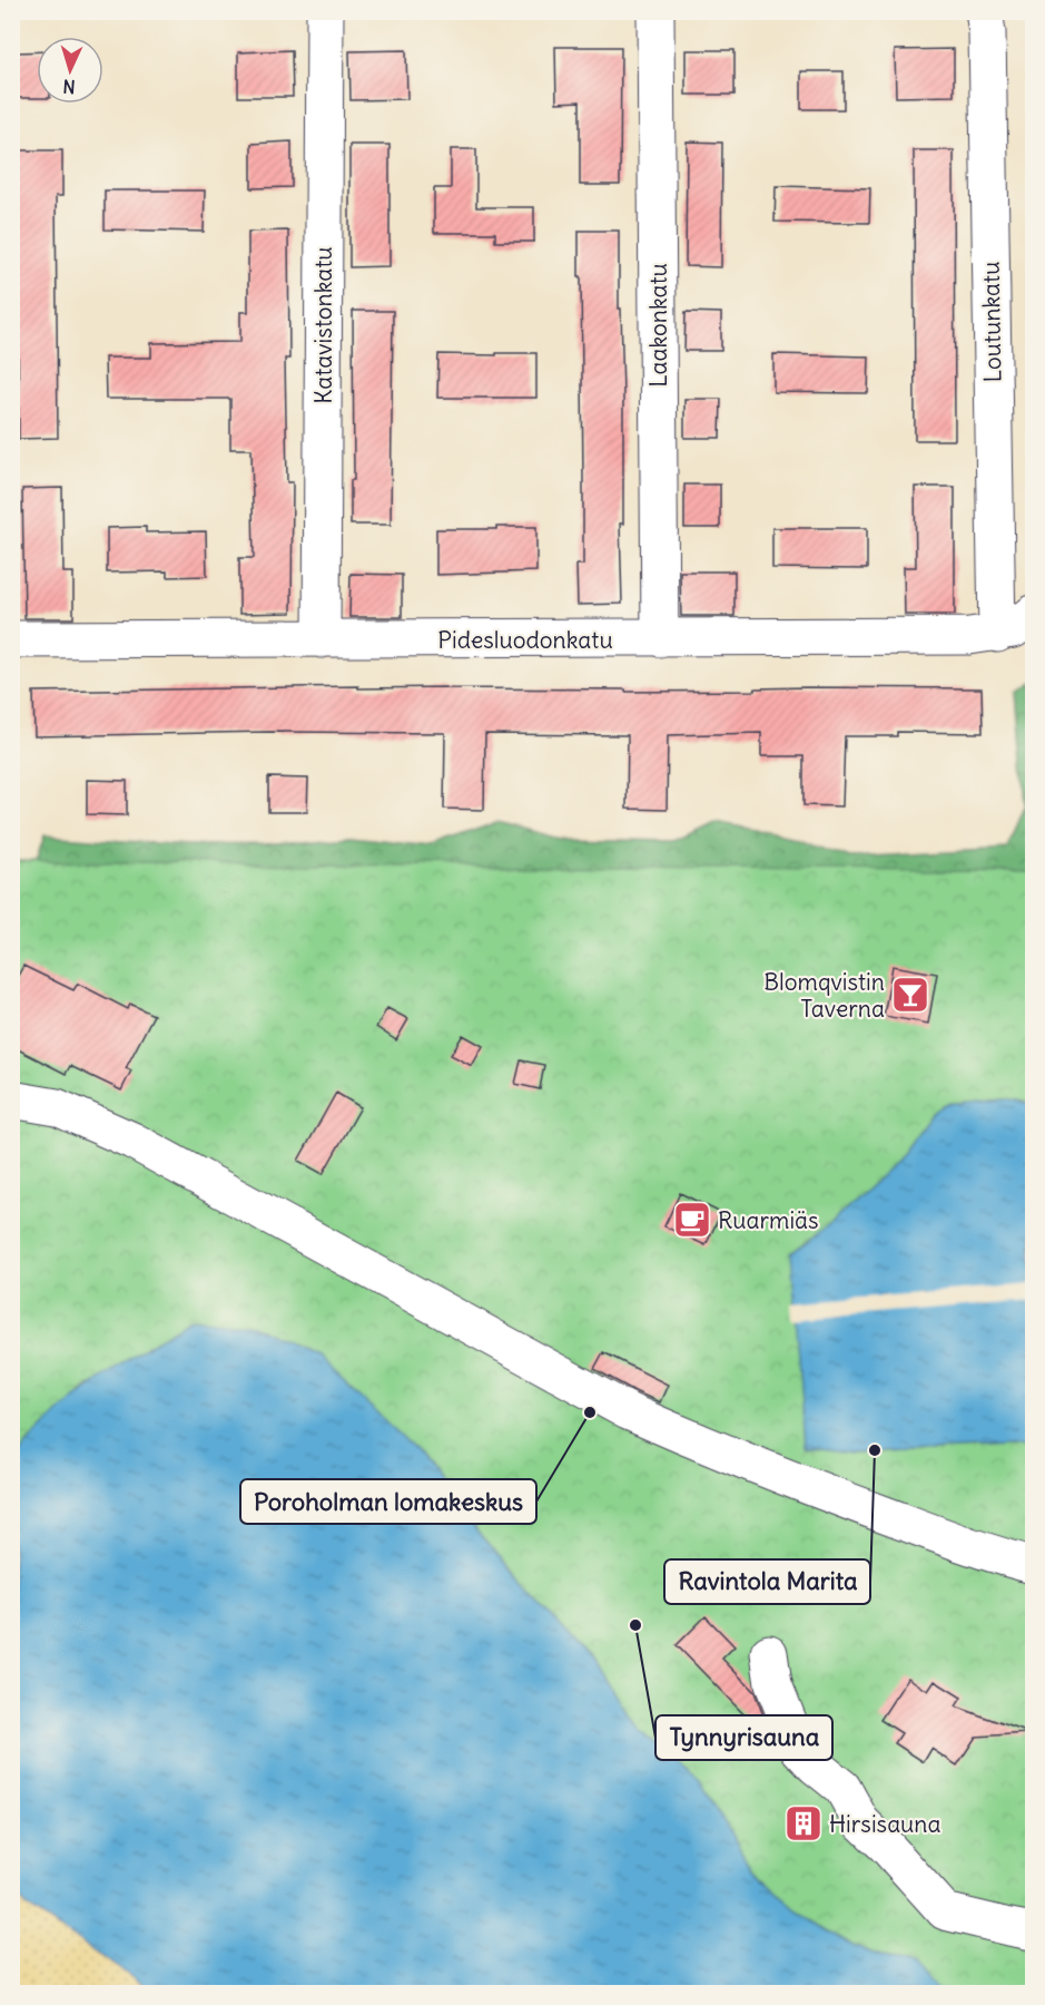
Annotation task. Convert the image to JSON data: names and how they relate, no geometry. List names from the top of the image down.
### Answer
{
  "streets": {
    "street": [
      "Loutunkatu",
      "Katavistonkatu",
      "Laakonkatu",
      "Pidesluodonkatu"
    ]
  },
  "crossings": [
    ["Loutunkatu", "Pidesluodonkatu"],
    ["Katavistonkatu", "Pidesluodonkatu"],
    ["Laakonkatu", "Pidesluodonkatu"]
  ],
  "places": {
    "bar": ["Blomqvistin Taverna"],
    "cafe": ["Ruarmiäs"],
    "other": ["Poroholman lomakeskus", "Ravintola Marita", "Tynnyrisauna"],
    "building": ["Hirsisauna"]
  },
  "north": "bottom"
}
